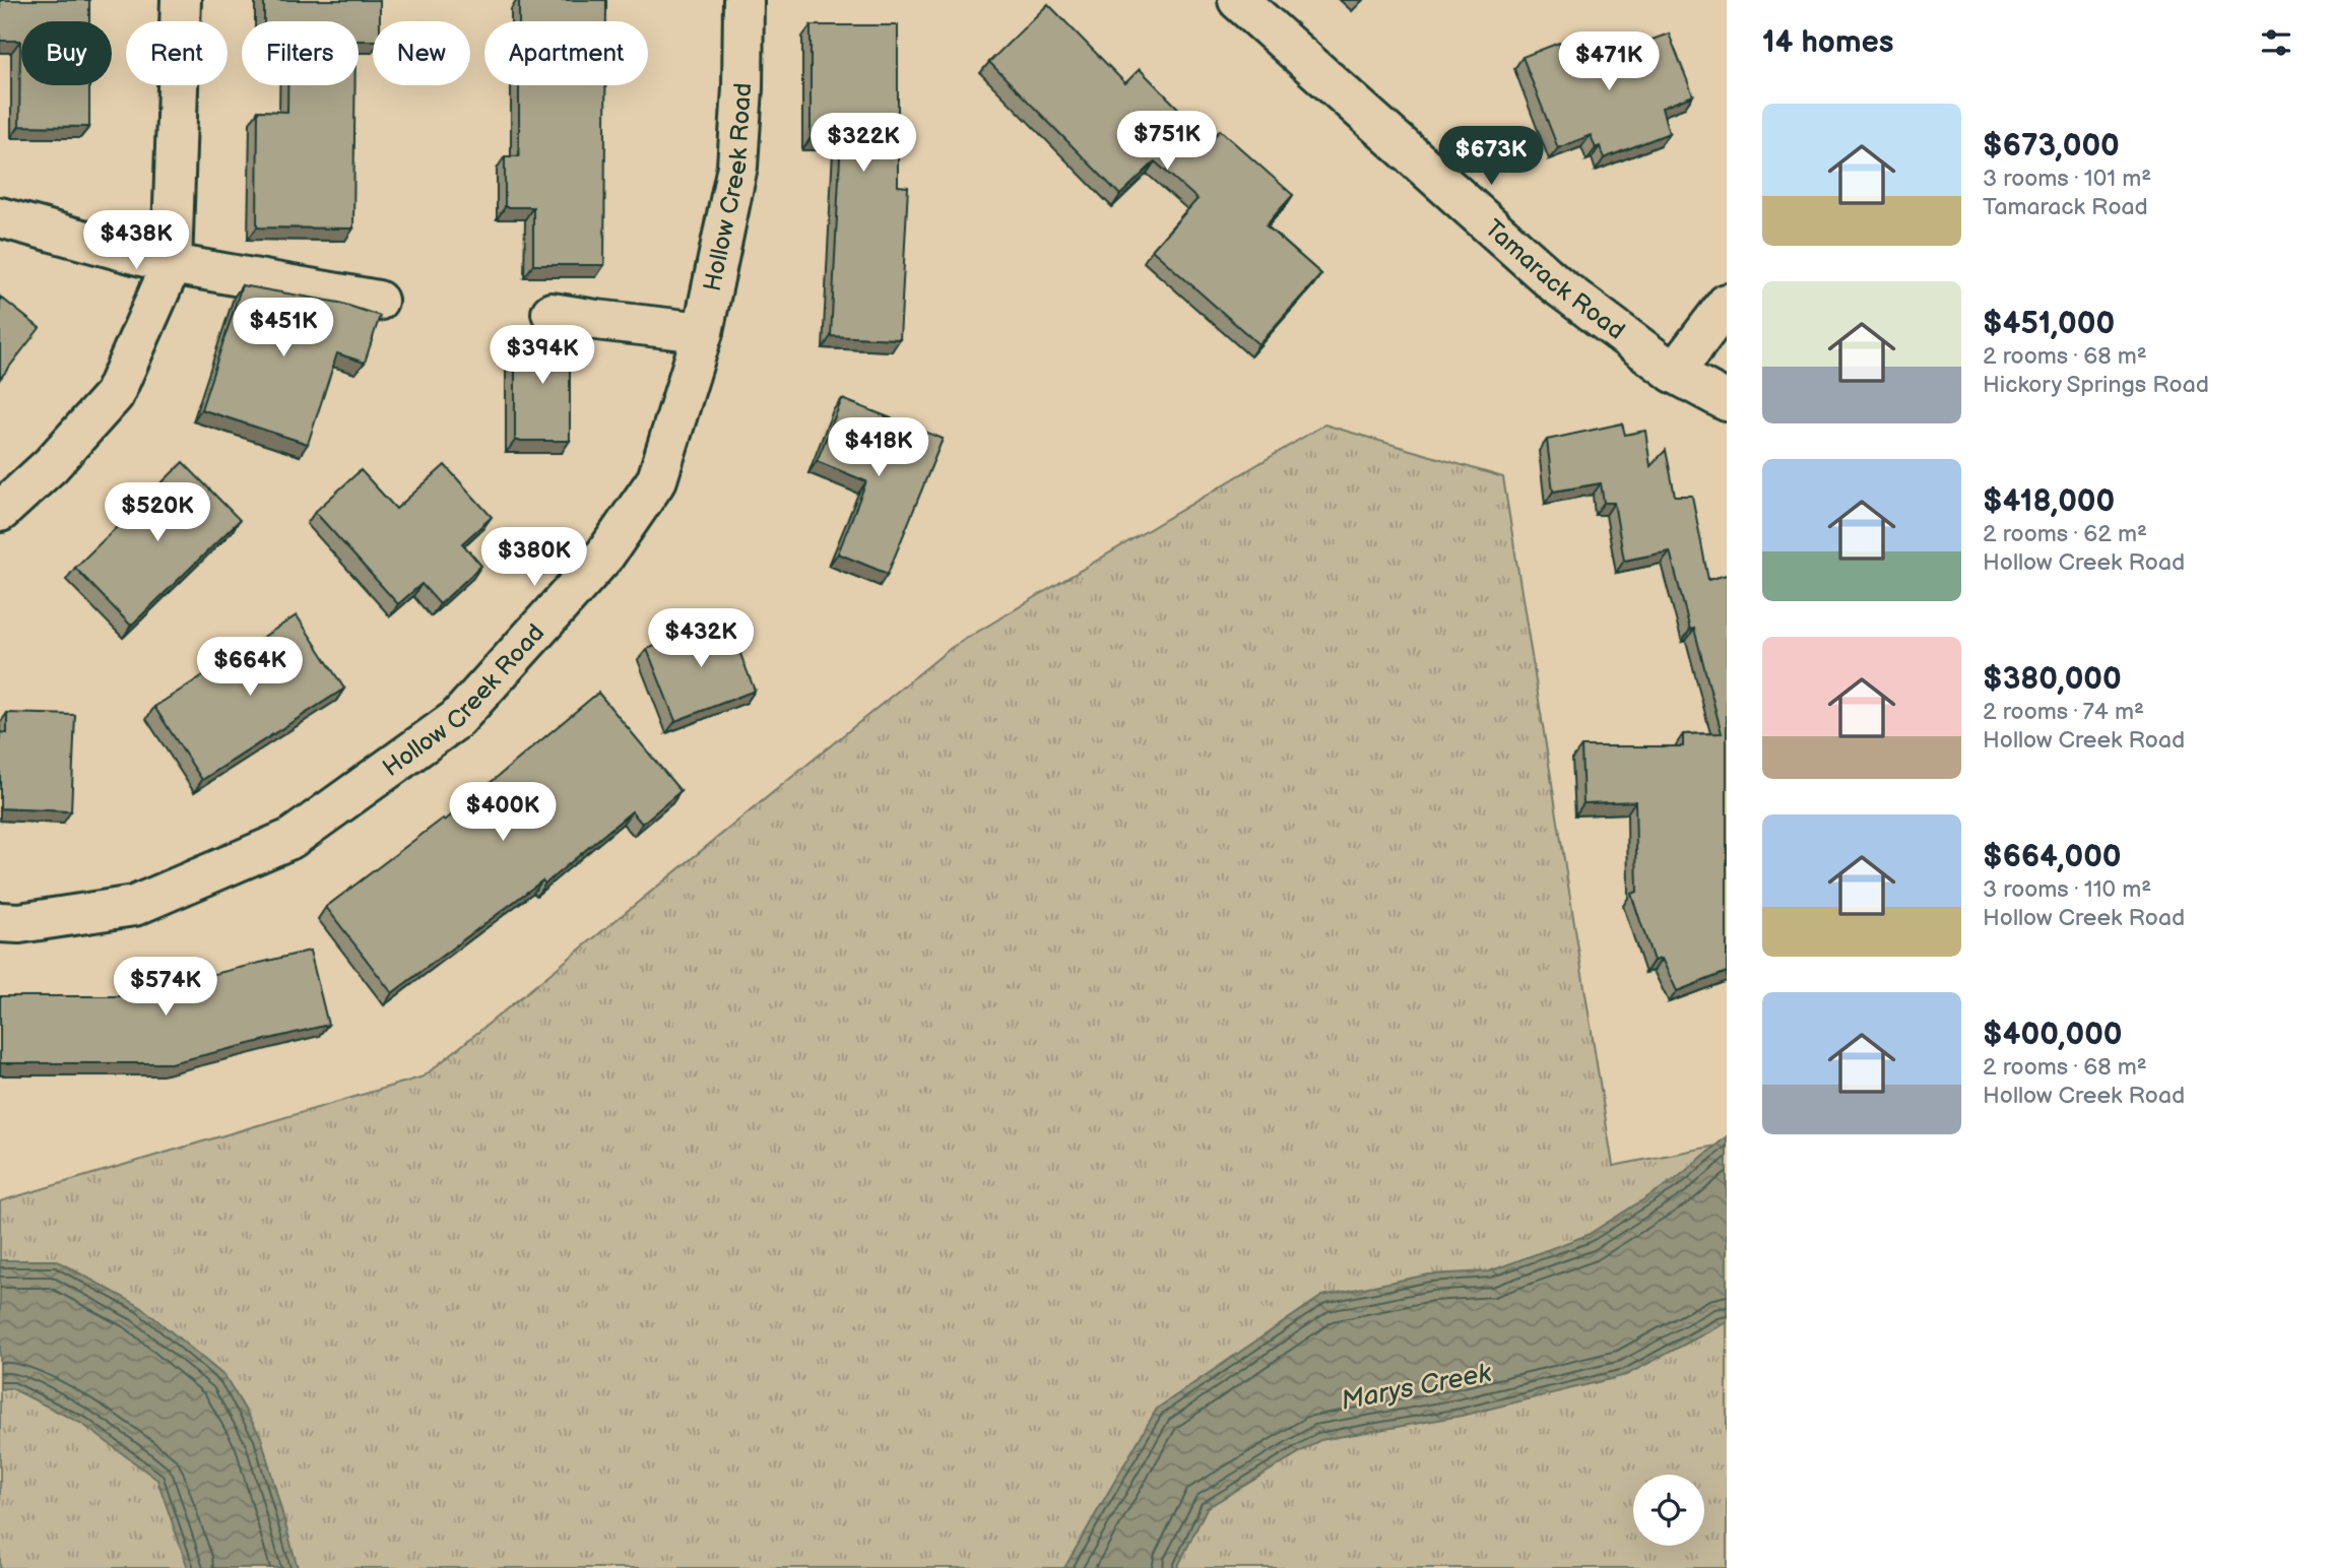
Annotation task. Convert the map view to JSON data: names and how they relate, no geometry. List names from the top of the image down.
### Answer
{
  "streets": {
    "street": ["Hollow Creek Road", "Tamarack Road"]
  },
  "water": ["Marys Creek"],
  "page": {
    "heading": "14 homes",
    "chip": [
      "Buy",
      "Rent",
      "Filters",
      "New",
      "Apartment"
    ],
    "price": [
      "$471K",
      "$751K",
      "$322K",
      "$673K",
      "$438K",
      "$451K",
      "$394K",
      "$418K",
      "$520K",
      "$380K",
      "$432K",
      "$664K",
      "$400K",
      "$574K"
    ],
    "list": [
      {
        "name": "$673,000",
        "note": "3 rooms · 101 m² · Tamarack Road"
      },
      {
        "name": "$451,000",
        "note": "2 rooms · 68 m² · Hickory Springs Road"
      },
      {
        "name": "$418,000",
        "note": "2 rooms · 62 m² · Hollow Creek Road"
      },
      {
        "name": "$380,000",
        "note": "2 rooms · 74 m² · Hollow Creek Road"
      },
      {
        "name": "$664,000",
        "note": "3 rooms · 110 m² · Hollow Creek Road"
      },
      {
        "name": "$400,000",
        "note": "2 rooms · 68 m² · Hollow Creek Road"
      }
    ]
  }
}
